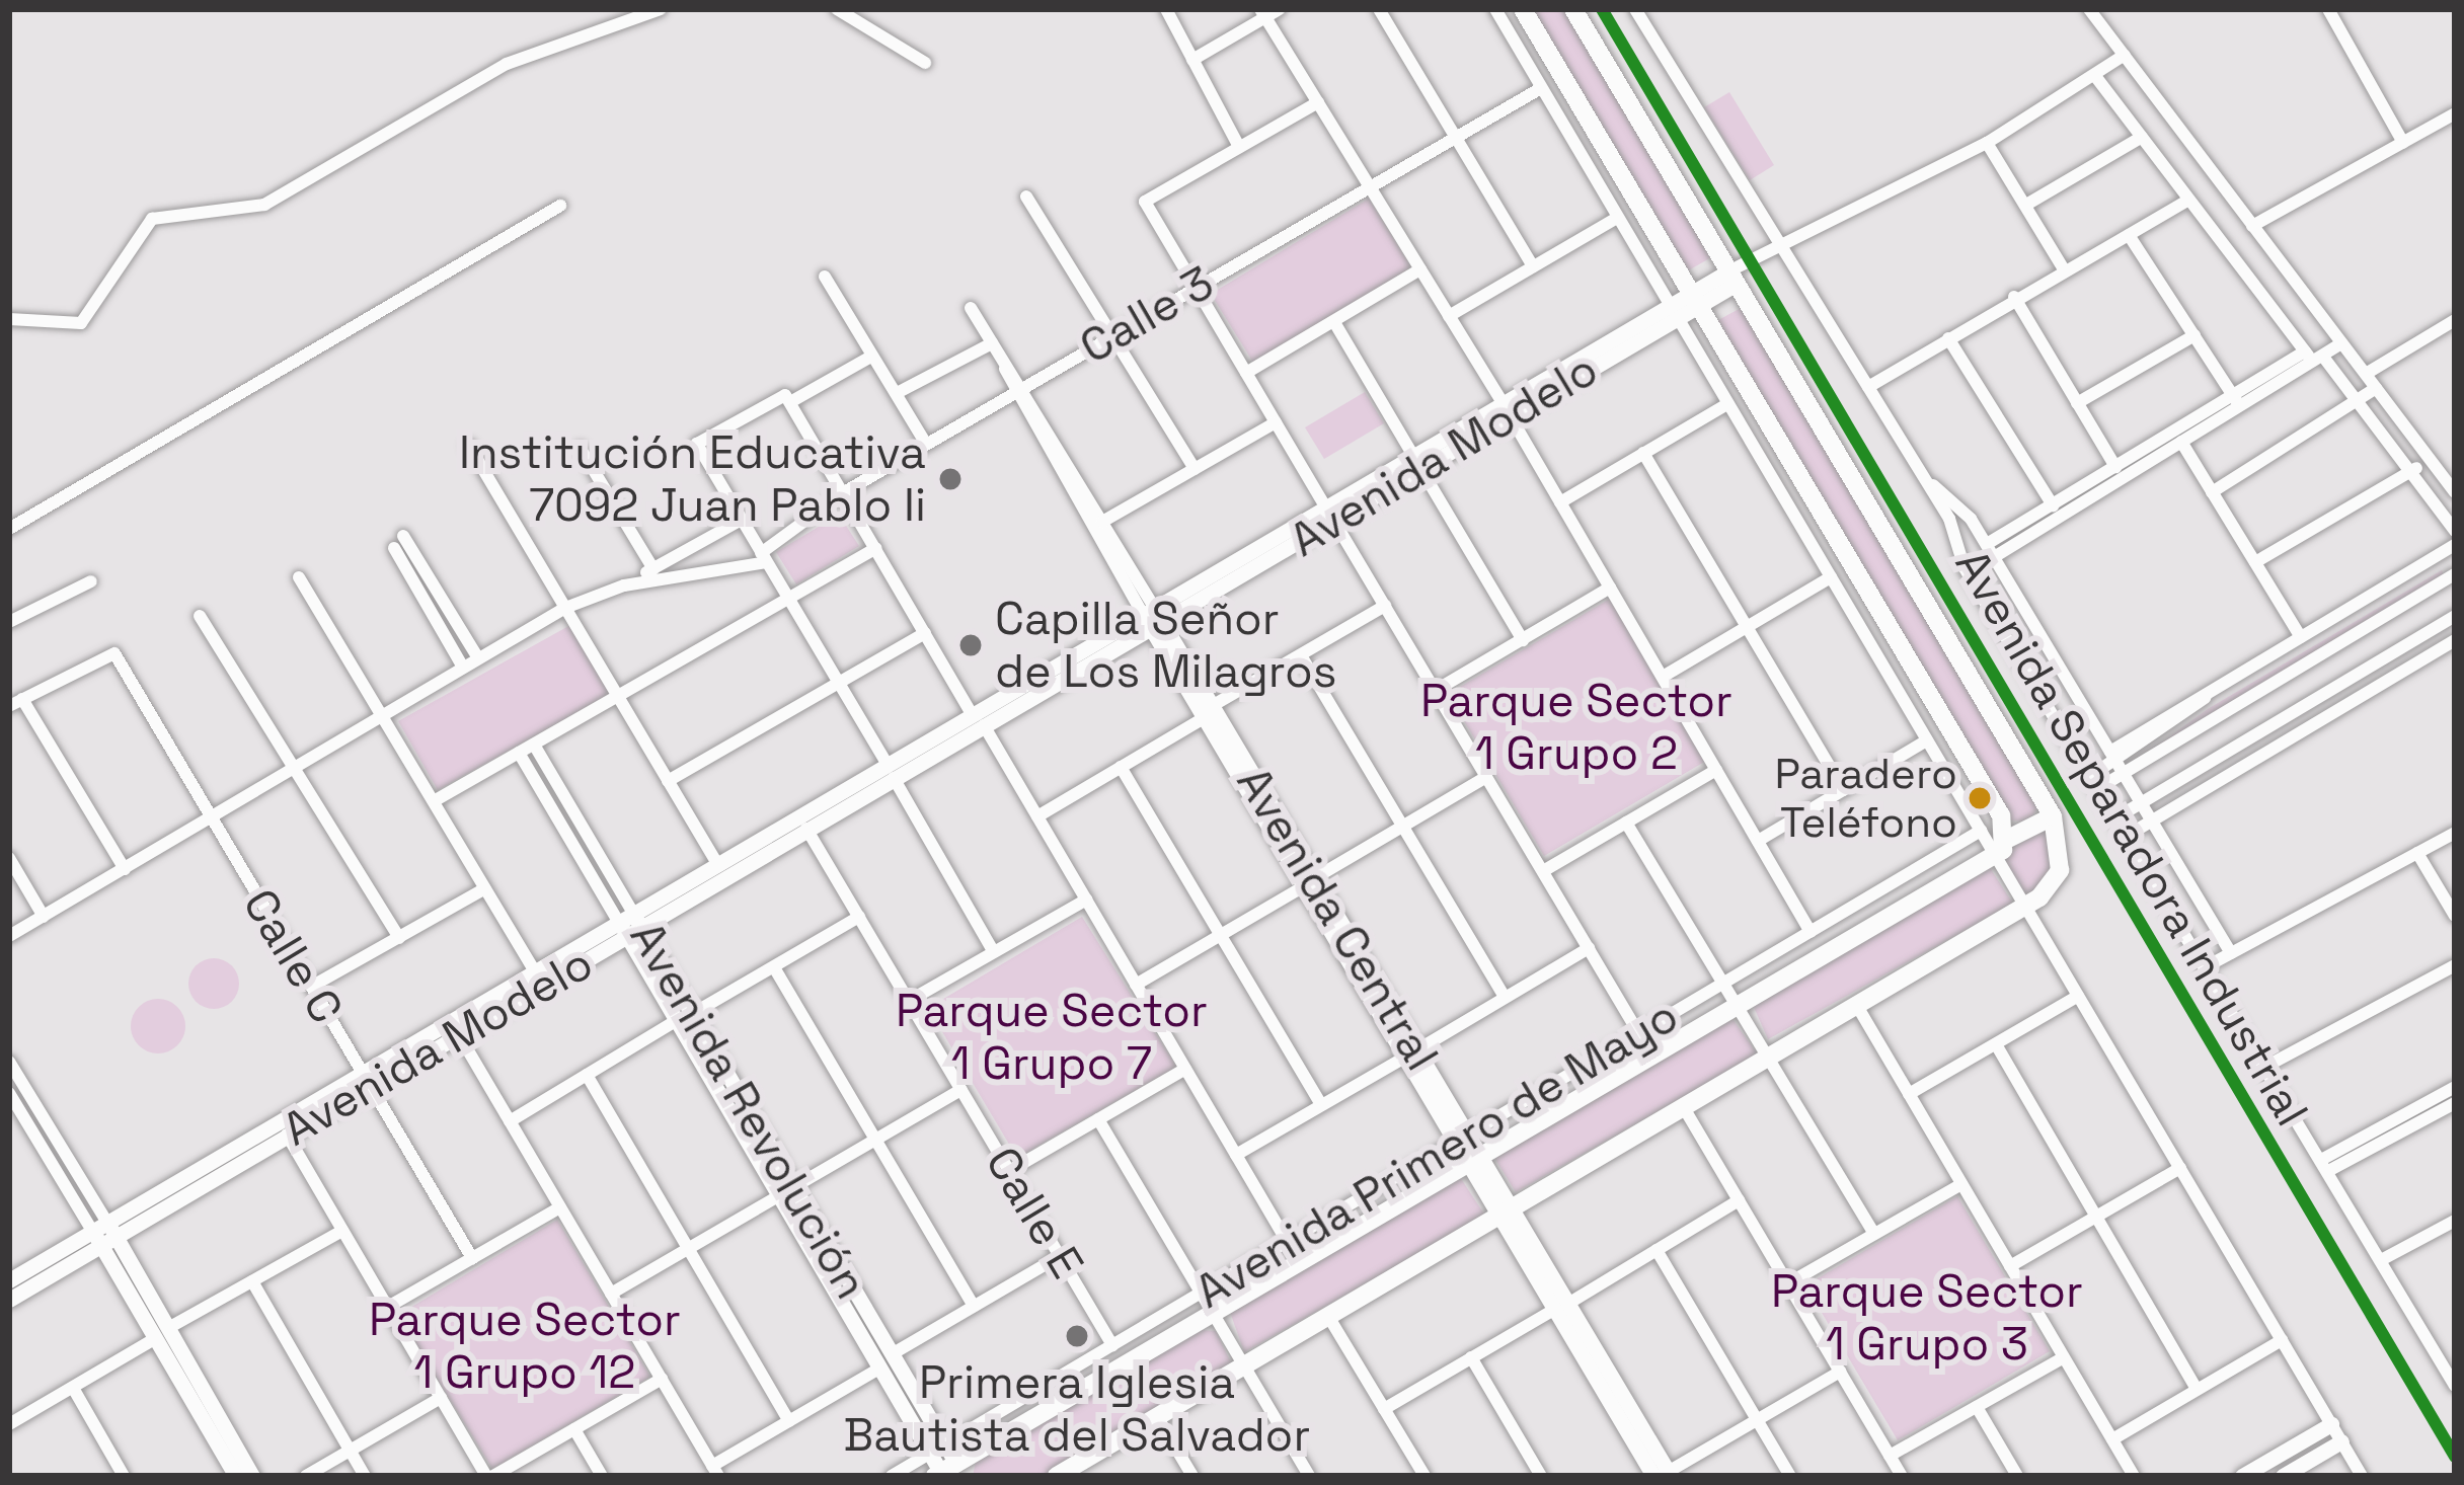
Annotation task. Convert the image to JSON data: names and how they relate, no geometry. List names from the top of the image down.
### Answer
{
  "streets": {
    "main road": ["Avenida Separadora Industrial", "Avenida Primero de Mayo"],
    "street": [
      "Calle 3",
      "Avenida Modelo",
      "Avenida Central",
      "Calle C",
      "Avenida Revolución",
      "Calle E"
    ]
  },
  "crossings": [
    ["Calle 3", "Avenida Central"],
    ["Avenida Modelo", "Avenida Separadora Industrial"],
    ["Avenida Modelo", "Avenida Central"],
    ["Avenida Modelo", "Calle C"],
    ["Avenida Modelo", "Avenida Revolución"],
    ["Avenida Modelo", "Calle E"],
    ["Avenida Separadora Industrial", "Avenida Primero de Mayo"],
    ["Avenida Central", "Avenida Primero de Mayo"],
    ["Avenida Revolución", "Avenida Primero de Mayo"],
    ["Avenida Primero de Mayo", "Calle E"]
  ],
  "parks": [
    "Parque Sector 1 Grupo 2",
    "Parque Sector 1 Grupo 7",
    "Parque Sector 1 Grupo 3",
    "Parque Sector 1 Grupo 12"
  ],
  "places": [
    "Institución Educativa 7092 Juan Pablo Ii",
    "Capilla Señor de Los Milagros",
    "Paradero Teléfono",
    "Primera Iglesia Bautista del Salvador"
  ]
}
